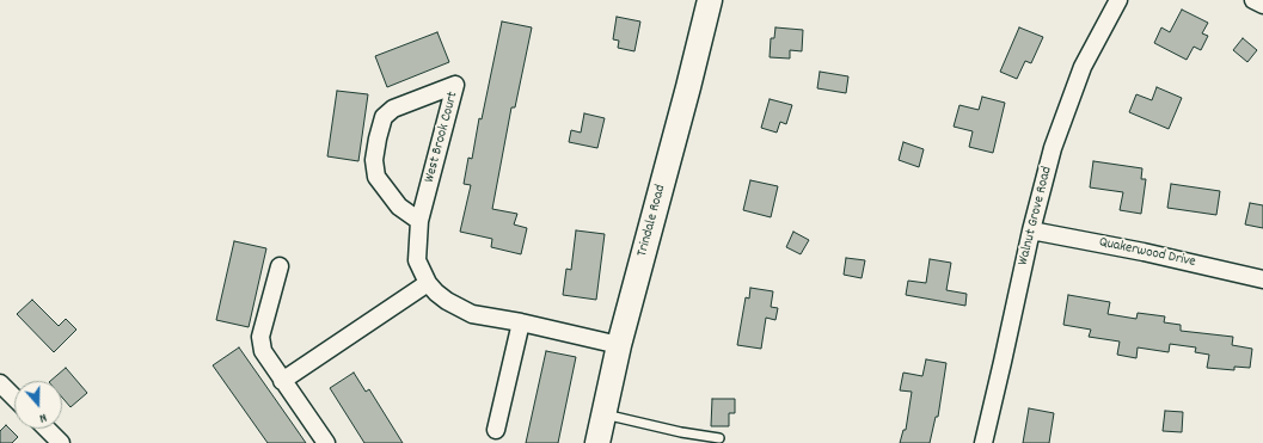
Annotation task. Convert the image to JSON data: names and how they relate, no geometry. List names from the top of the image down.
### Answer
{
  "streets": {
    "main road": ["Trindale Road"],
    "street": ["West Brook Court", "Walnut Grove Road", "Quakerwood Drive"]
  },
  "crossings": [
    ["West Brook Court", "Trindale Road"],
    ["Walnut Grove Road", "Quakerwood Drive"]
  ],
  "north": "bottom"
}
